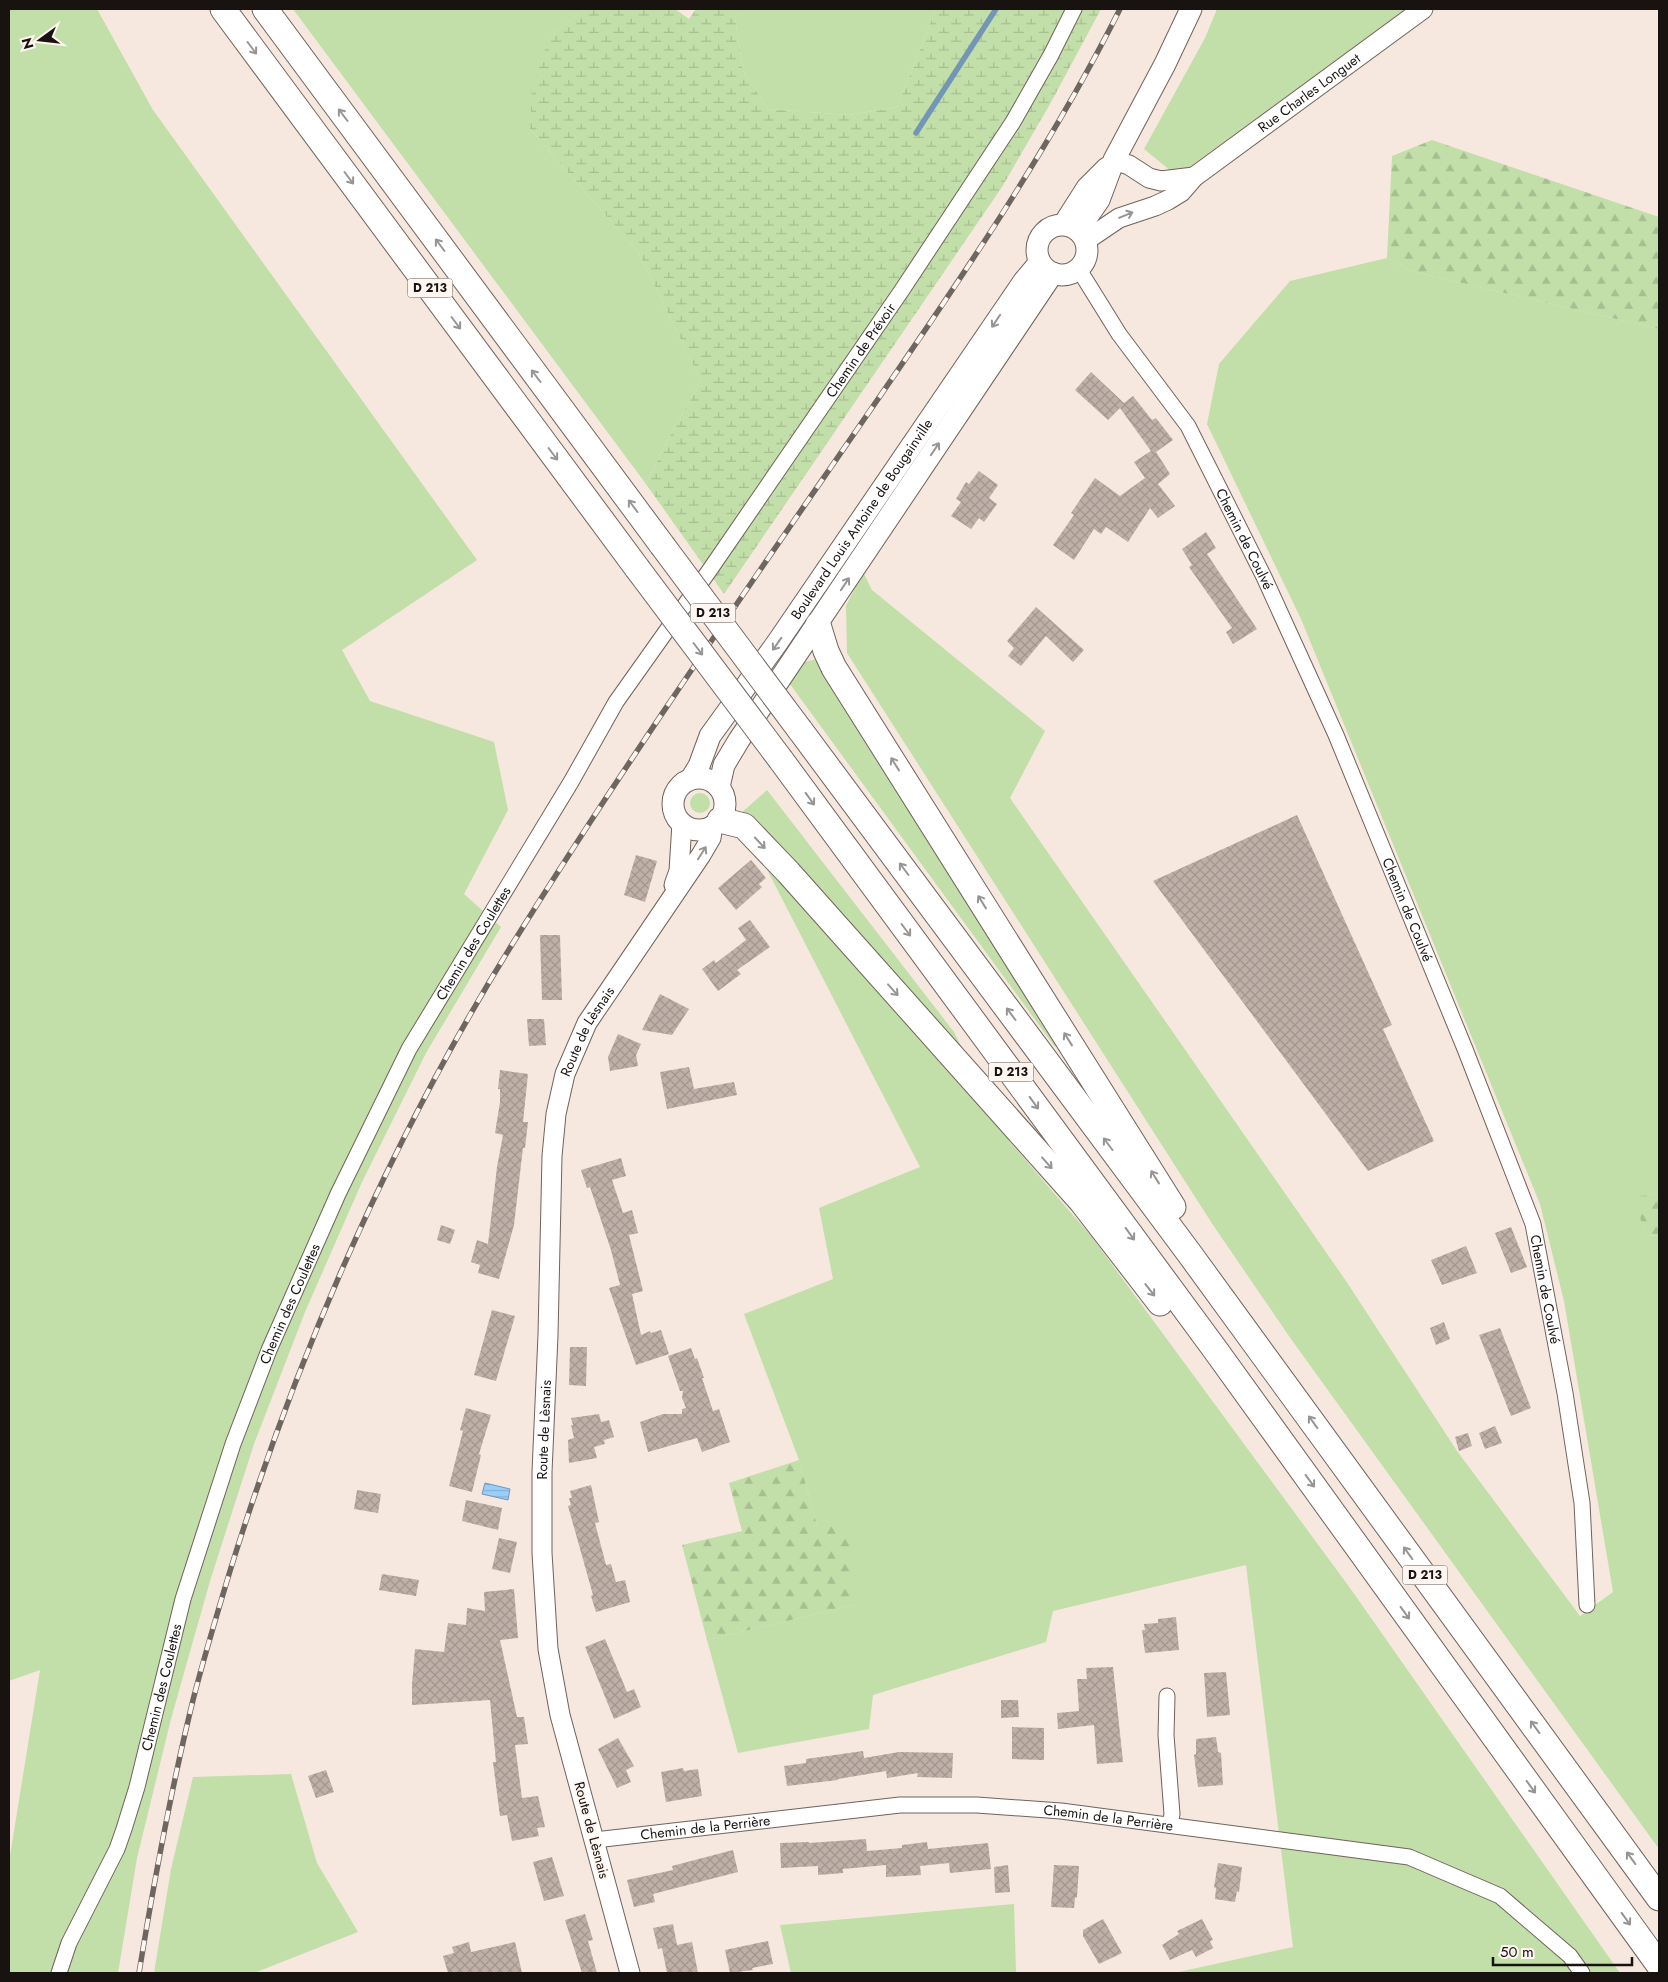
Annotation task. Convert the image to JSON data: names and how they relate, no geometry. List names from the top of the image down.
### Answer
{
  "streets": {
    "highway": ["D 213"],
    "main road": ["Boulevard Louis Antoine de Bougainville"],
    "street": [
      "Rue Charles Longuet",
      "Chemin de Prévoir",
      "Chemin de Coulvé",
      "Chemin des Coulettes",
      "Route de Lèsnais",
      "Chemin de la Perrière"
    ]
  },
  "crossings": [
    ["Rue Charles Longuet", "Boulevard Louis Antoine de Bougainville"],
    ["Rue Charles Longuet", "Chemin de Coulvé"],
    ["Chemin de Prévoir", "Chemin des Coulettes"],
    ["Boulevard Louis Antoine de Bougainville", "Chemin de Coulvé"],
    ["Boulevard Louis Antoine de Bougainville", "Route de Lèsnais"],
    ["Route de Lèsnais", "Chemin de la Perrière"]
  ],
  "scale_bar": "50 m",
  "north": "left"
}
